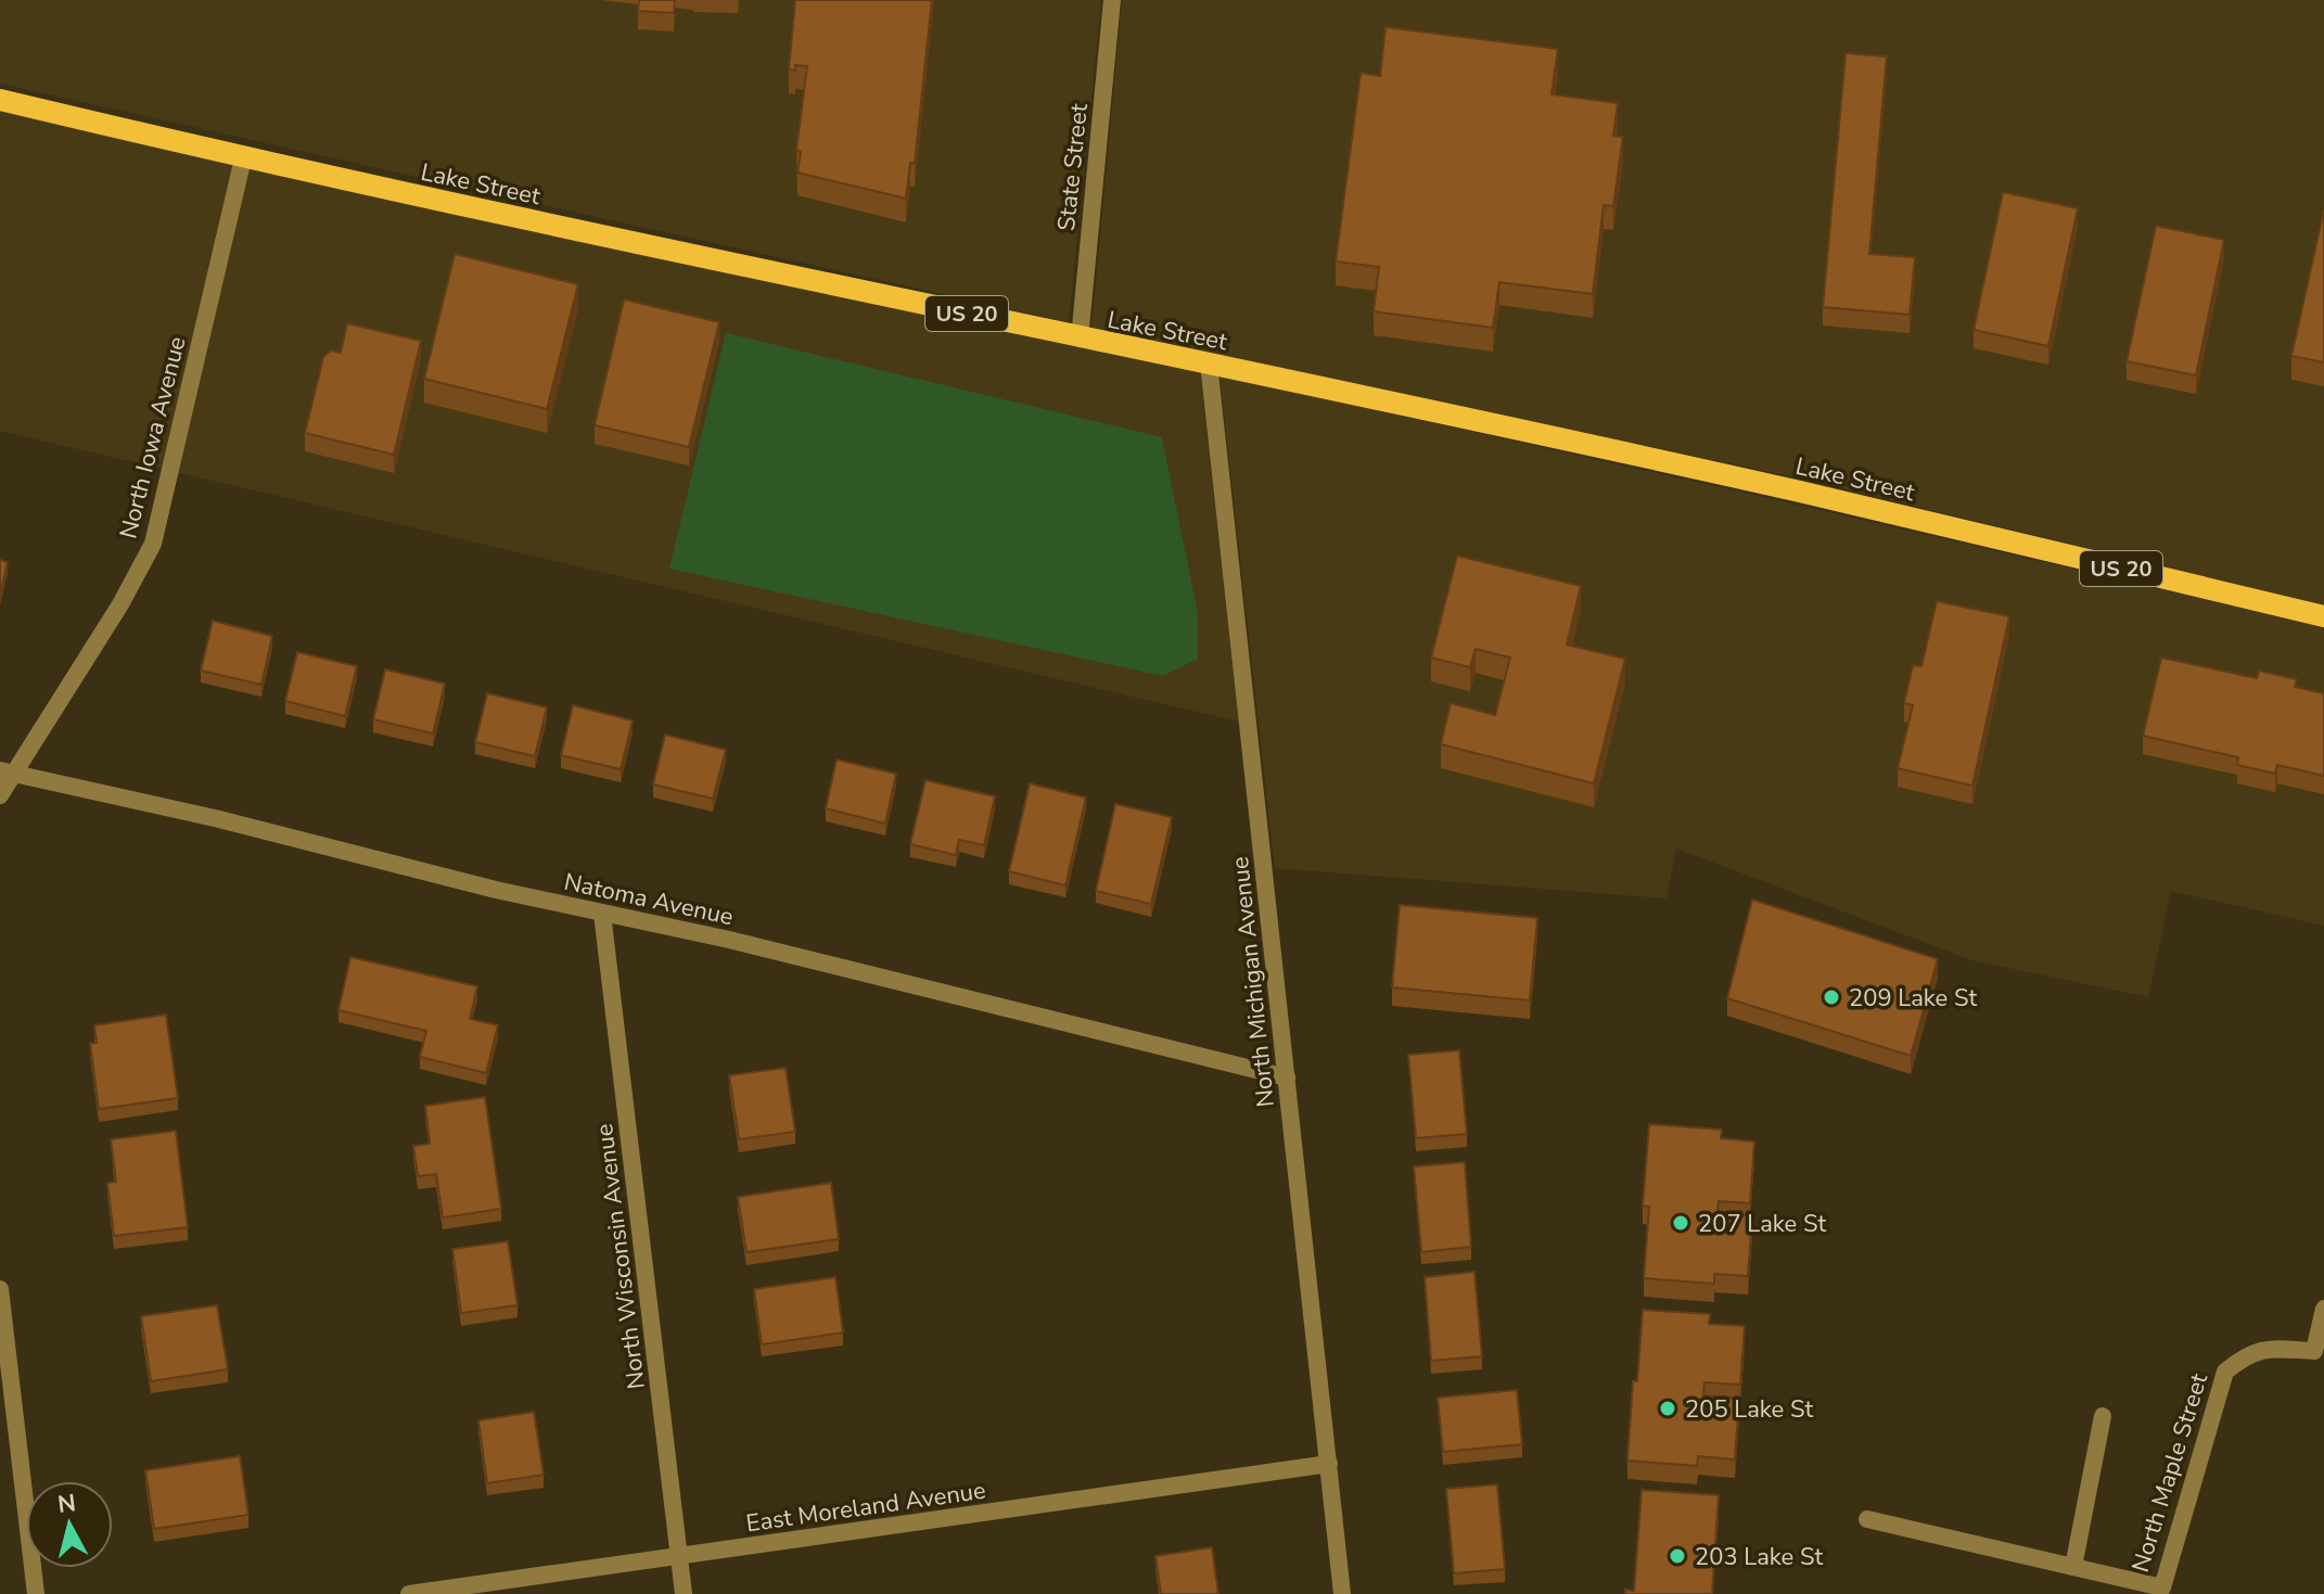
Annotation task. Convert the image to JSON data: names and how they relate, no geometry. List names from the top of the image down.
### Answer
{
  "streets": {
    "main road": ["Lake Street", "US 20"],
    "street": [
      "State Street",
      "North Iowa Avenue",
      "Natoma Avenue",
      "North Michigan Avenue",
      "North Wisconsin Avenue",
      "North Maple Street",
      "East Moreland Avenue"
    ]
  },
  "crossings": [
    ["State Street", "Lake Street"],
    ["Lake Street", "North Iowa Avenue"],
    ["Lake Street", "North Michigan Avenue"],
    ["North Iowa Avenue", "Natoma Avenue"],
    ["Natoma Avenue", "North Michigan Avenue"],
    ["Natoma Avenue", "North Wisconsin Avenue"],
    ["North Michigan Avenue", "East Moreland Avenue"],
    ["North Wisconsin Avenue", "East Moreland Avenue"]
  ],
  "places": [
    "209 Lake St",
    "207 Lake St",
    "205 Lake St",
    "203 Lake St"
  ],
  "north": "top"
}
